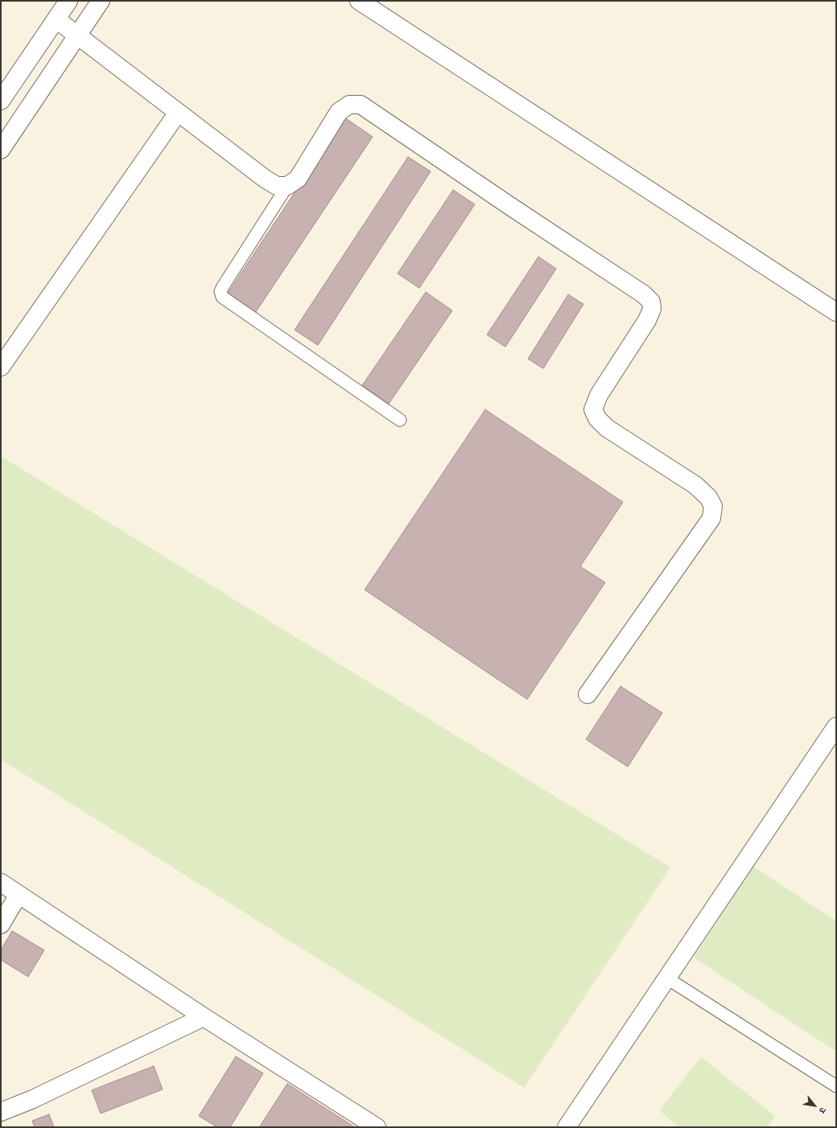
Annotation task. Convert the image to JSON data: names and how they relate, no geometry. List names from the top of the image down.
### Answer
{
  "north": "bottom right"
}
